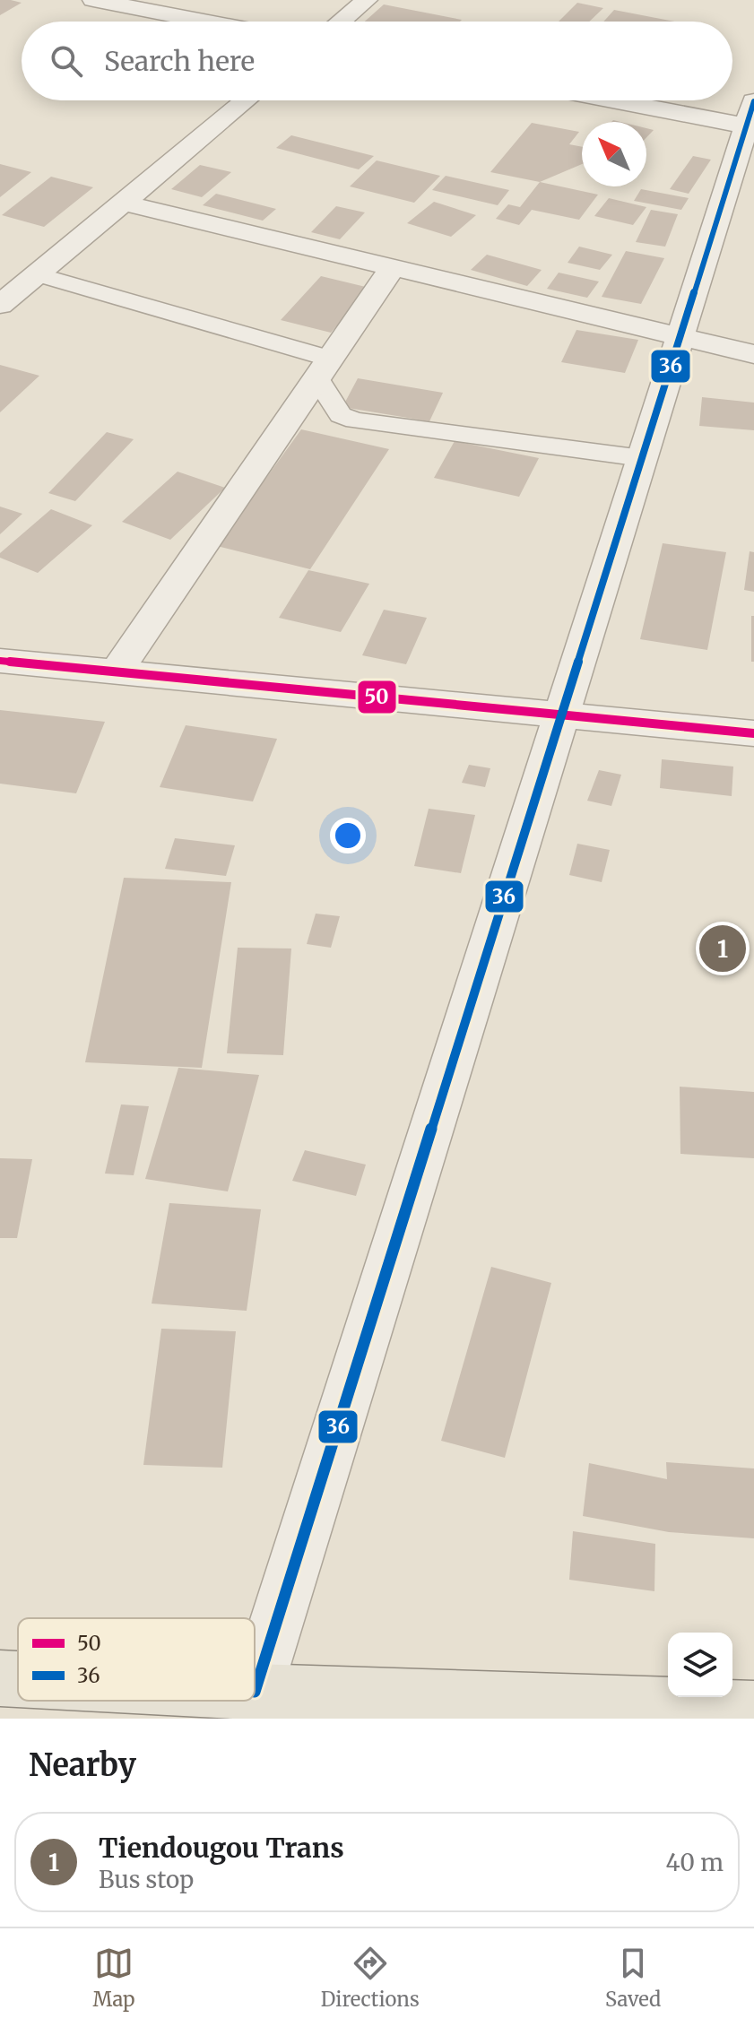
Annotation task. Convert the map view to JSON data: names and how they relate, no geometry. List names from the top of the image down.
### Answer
{
  "lines": ["transit line 36", "transit line 50"],
  "legend": ["50", "36"],
  "north": "top left",
  "page": {
    "search": "Search here",
    "pins": "1",
    "heading": "Nearby",
    "list": [
      {
        "mark": "1",
        "name": "Tiendougou Trans",
        "note": "Bus stop",
        "value": "40 m"
      }
    ],
    "nav": ["Map", "Directions", "Saved"]
  }
}
